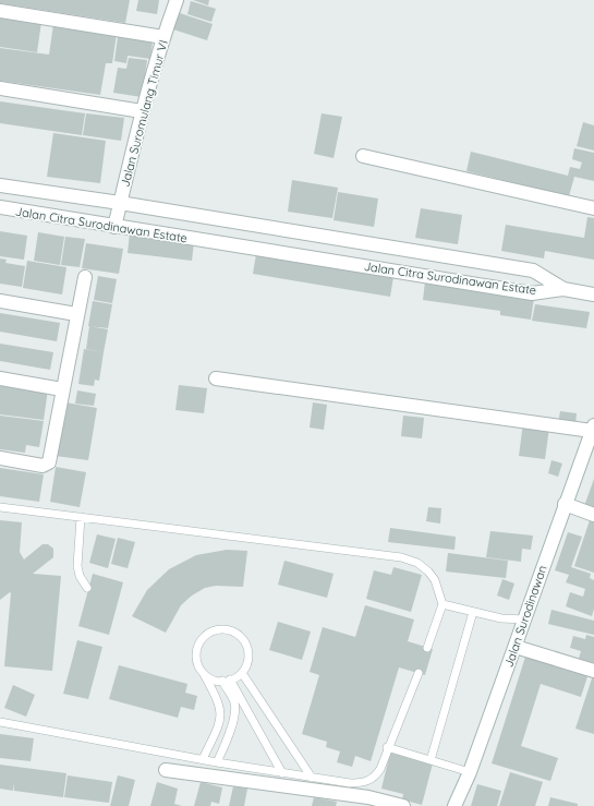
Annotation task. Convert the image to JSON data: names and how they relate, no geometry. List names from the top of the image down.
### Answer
{
  "streets": {
    "street": ["Jalan Suromulang Timur VI", "Jalan Citra Surodinawan Estate", "Jalan Surodinawan"]
  },
  "crossings": [
    ["Jalan Suromulang Timur VI", "Jalan Citra Surodinawan Estate"]
  ]
}
